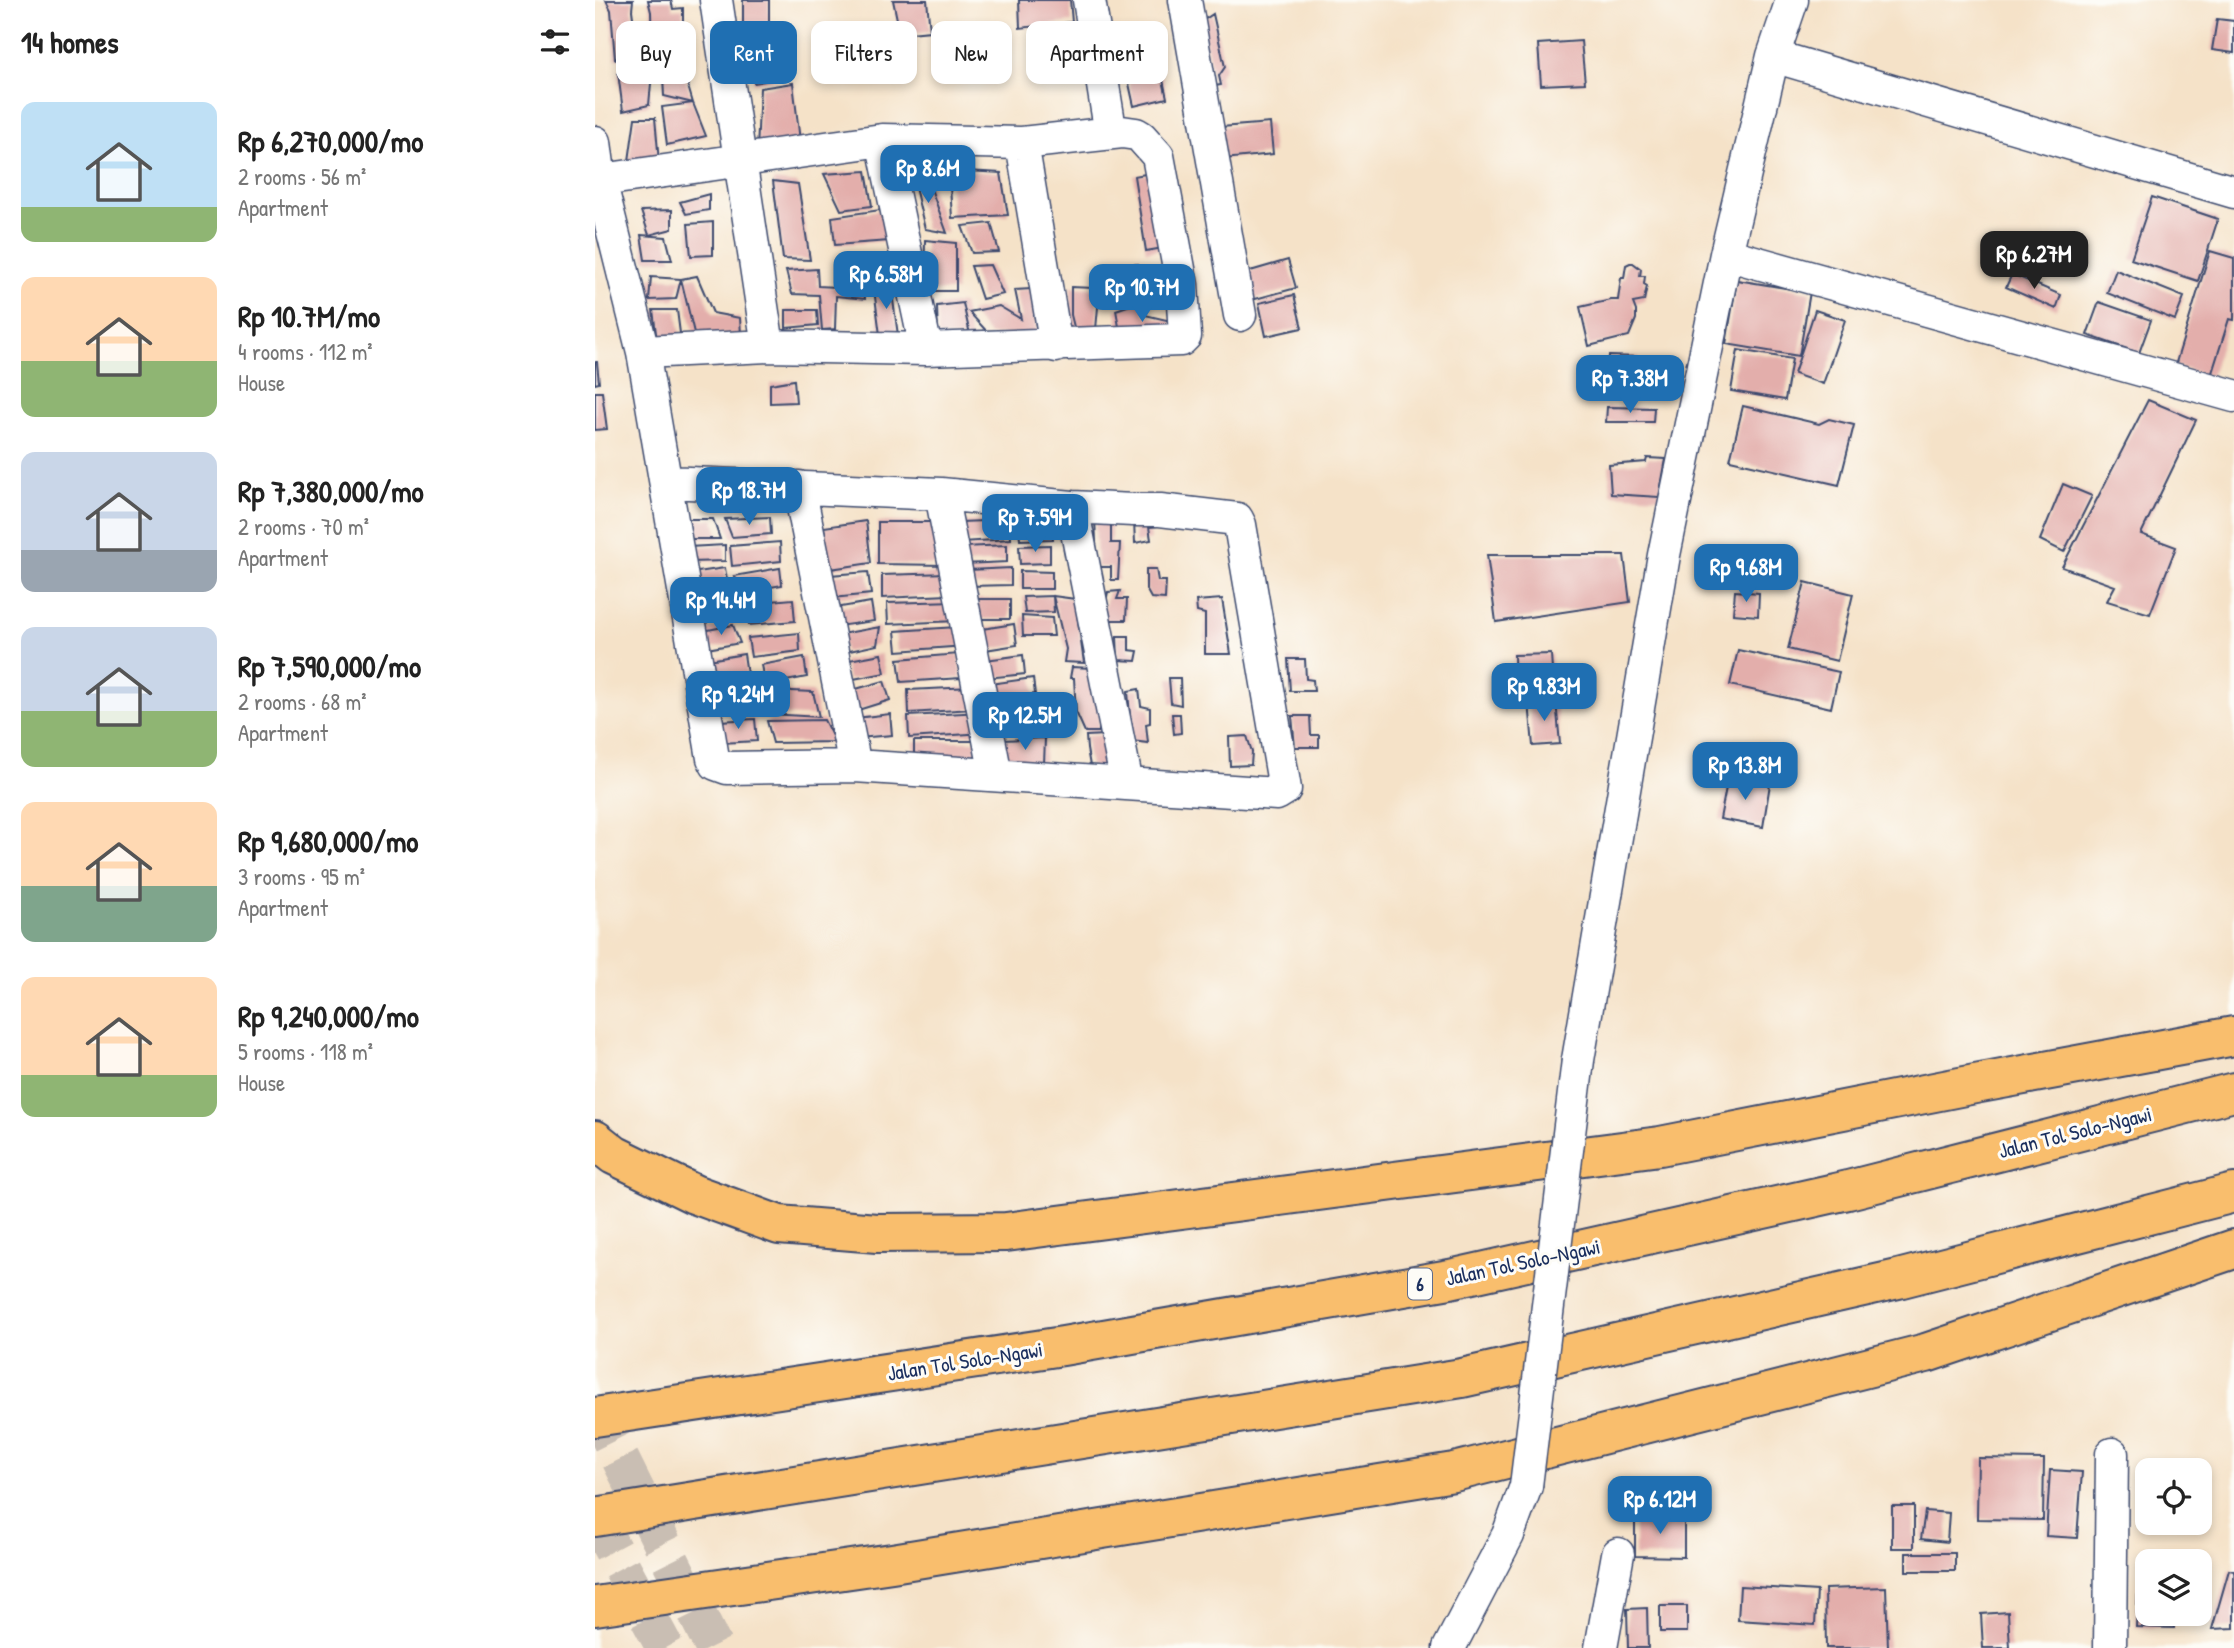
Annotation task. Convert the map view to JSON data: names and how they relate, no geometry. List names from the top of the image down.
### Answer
{
  "streets": {
    "highway": ["Jalan Tol Solo–Ngawi", "6"]
  },
  "page": {
    "heading": "14 homes",
    "chip": [
      "Buy",
      "Rent",
      "Filters",
      "New",
      "Apartment"
    ],
    "list": [
      {
        "name": "Rp 6,270,000/mo",
        "note": "2 rooms · 56 m² · Apartment"
      },
      {
        "name": "Rp 10.7M/mo",
        "note": "4 rooms · 112 m² · House"
      },
      {
        "name": "Rp 7,380,000/mo",
        "note": "2 rooms · 70 m² · Apartment"
      },
      {
        "name": "Rp 7,590,000/mo",
        "note": "2 rooms · 68 m² · Apartment"
      },
      {
        "name": "Rp 9,680,000/mo",
        "note": "3 rooms · 95 m² · Apartment"
      },
      {
        "name": "Rp 9,240,000/mo",
        "note": "5 rooms · 118 m² · House"
      }
    ],
    "price": [
      "Rp 8.6M",
      "Rp 6.27M",
      "Rp 6.58M",
      "Rp 10.7M",
      "Rp 7.38M",
      "Rp 18.7M",
      "Rp 7.59M",
      "Rp 9.68M",
      "Rp 14.4M",
      "Rp 9.83M",
      "Rp 9.24M",
      "Rp 12.5M",
      "Rp 13.8M",
      "Rp 6.12M"
    ]
  }
}
